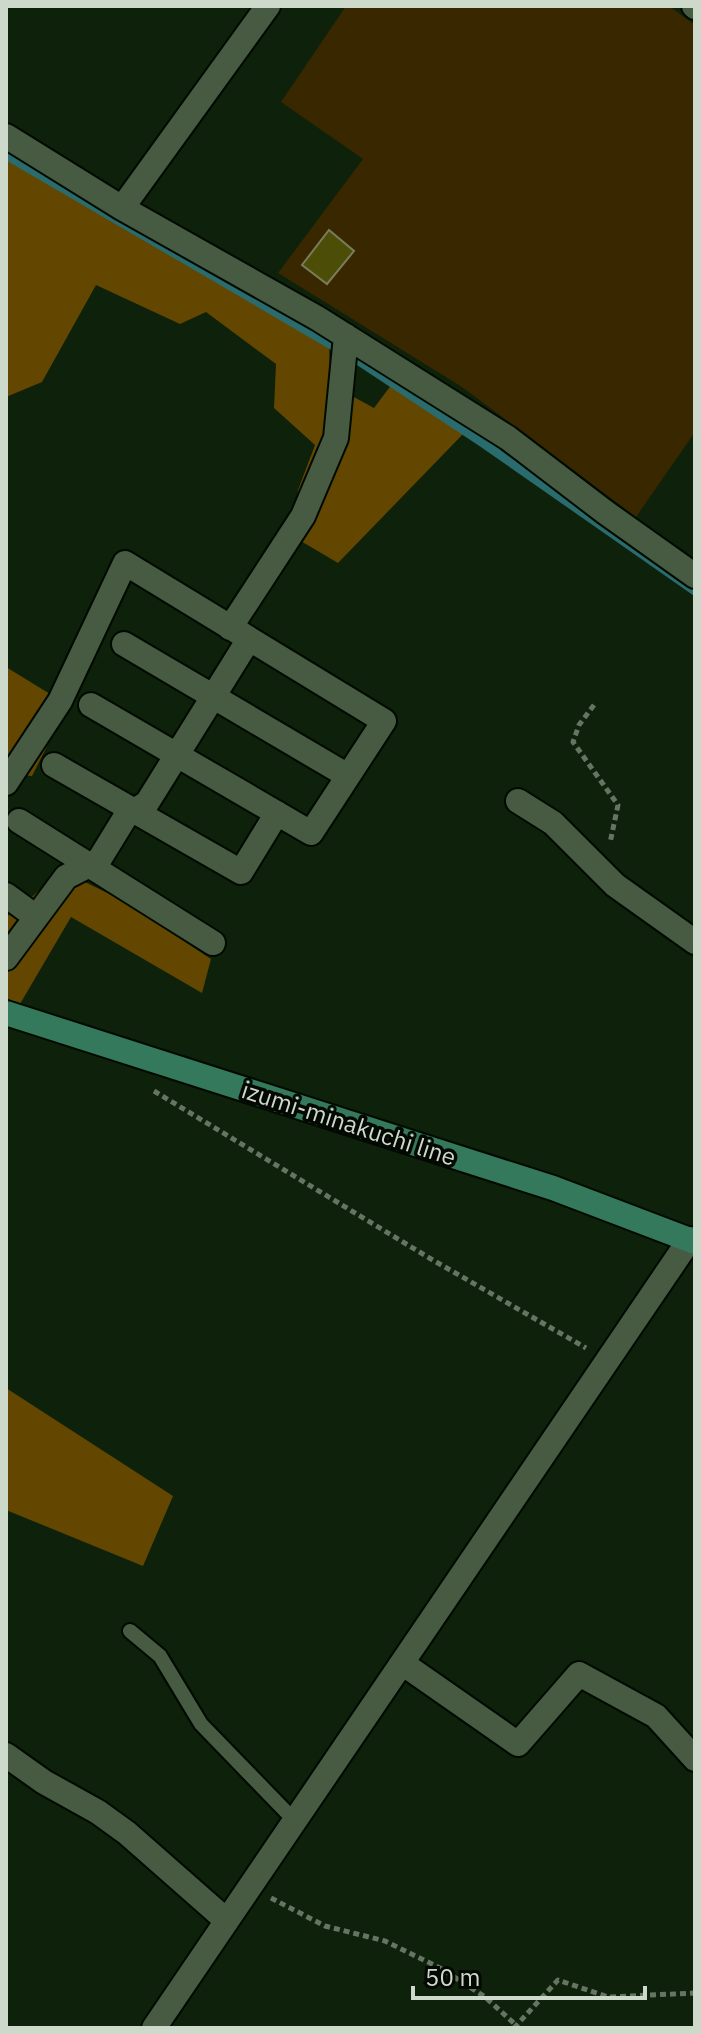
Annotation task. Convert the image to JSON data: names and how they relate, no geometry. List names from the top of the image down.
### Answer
{
  "streets": {
    "main road": ["izumi-minakuchi line"]
  },
  "scale_bar": "50 m"
}
